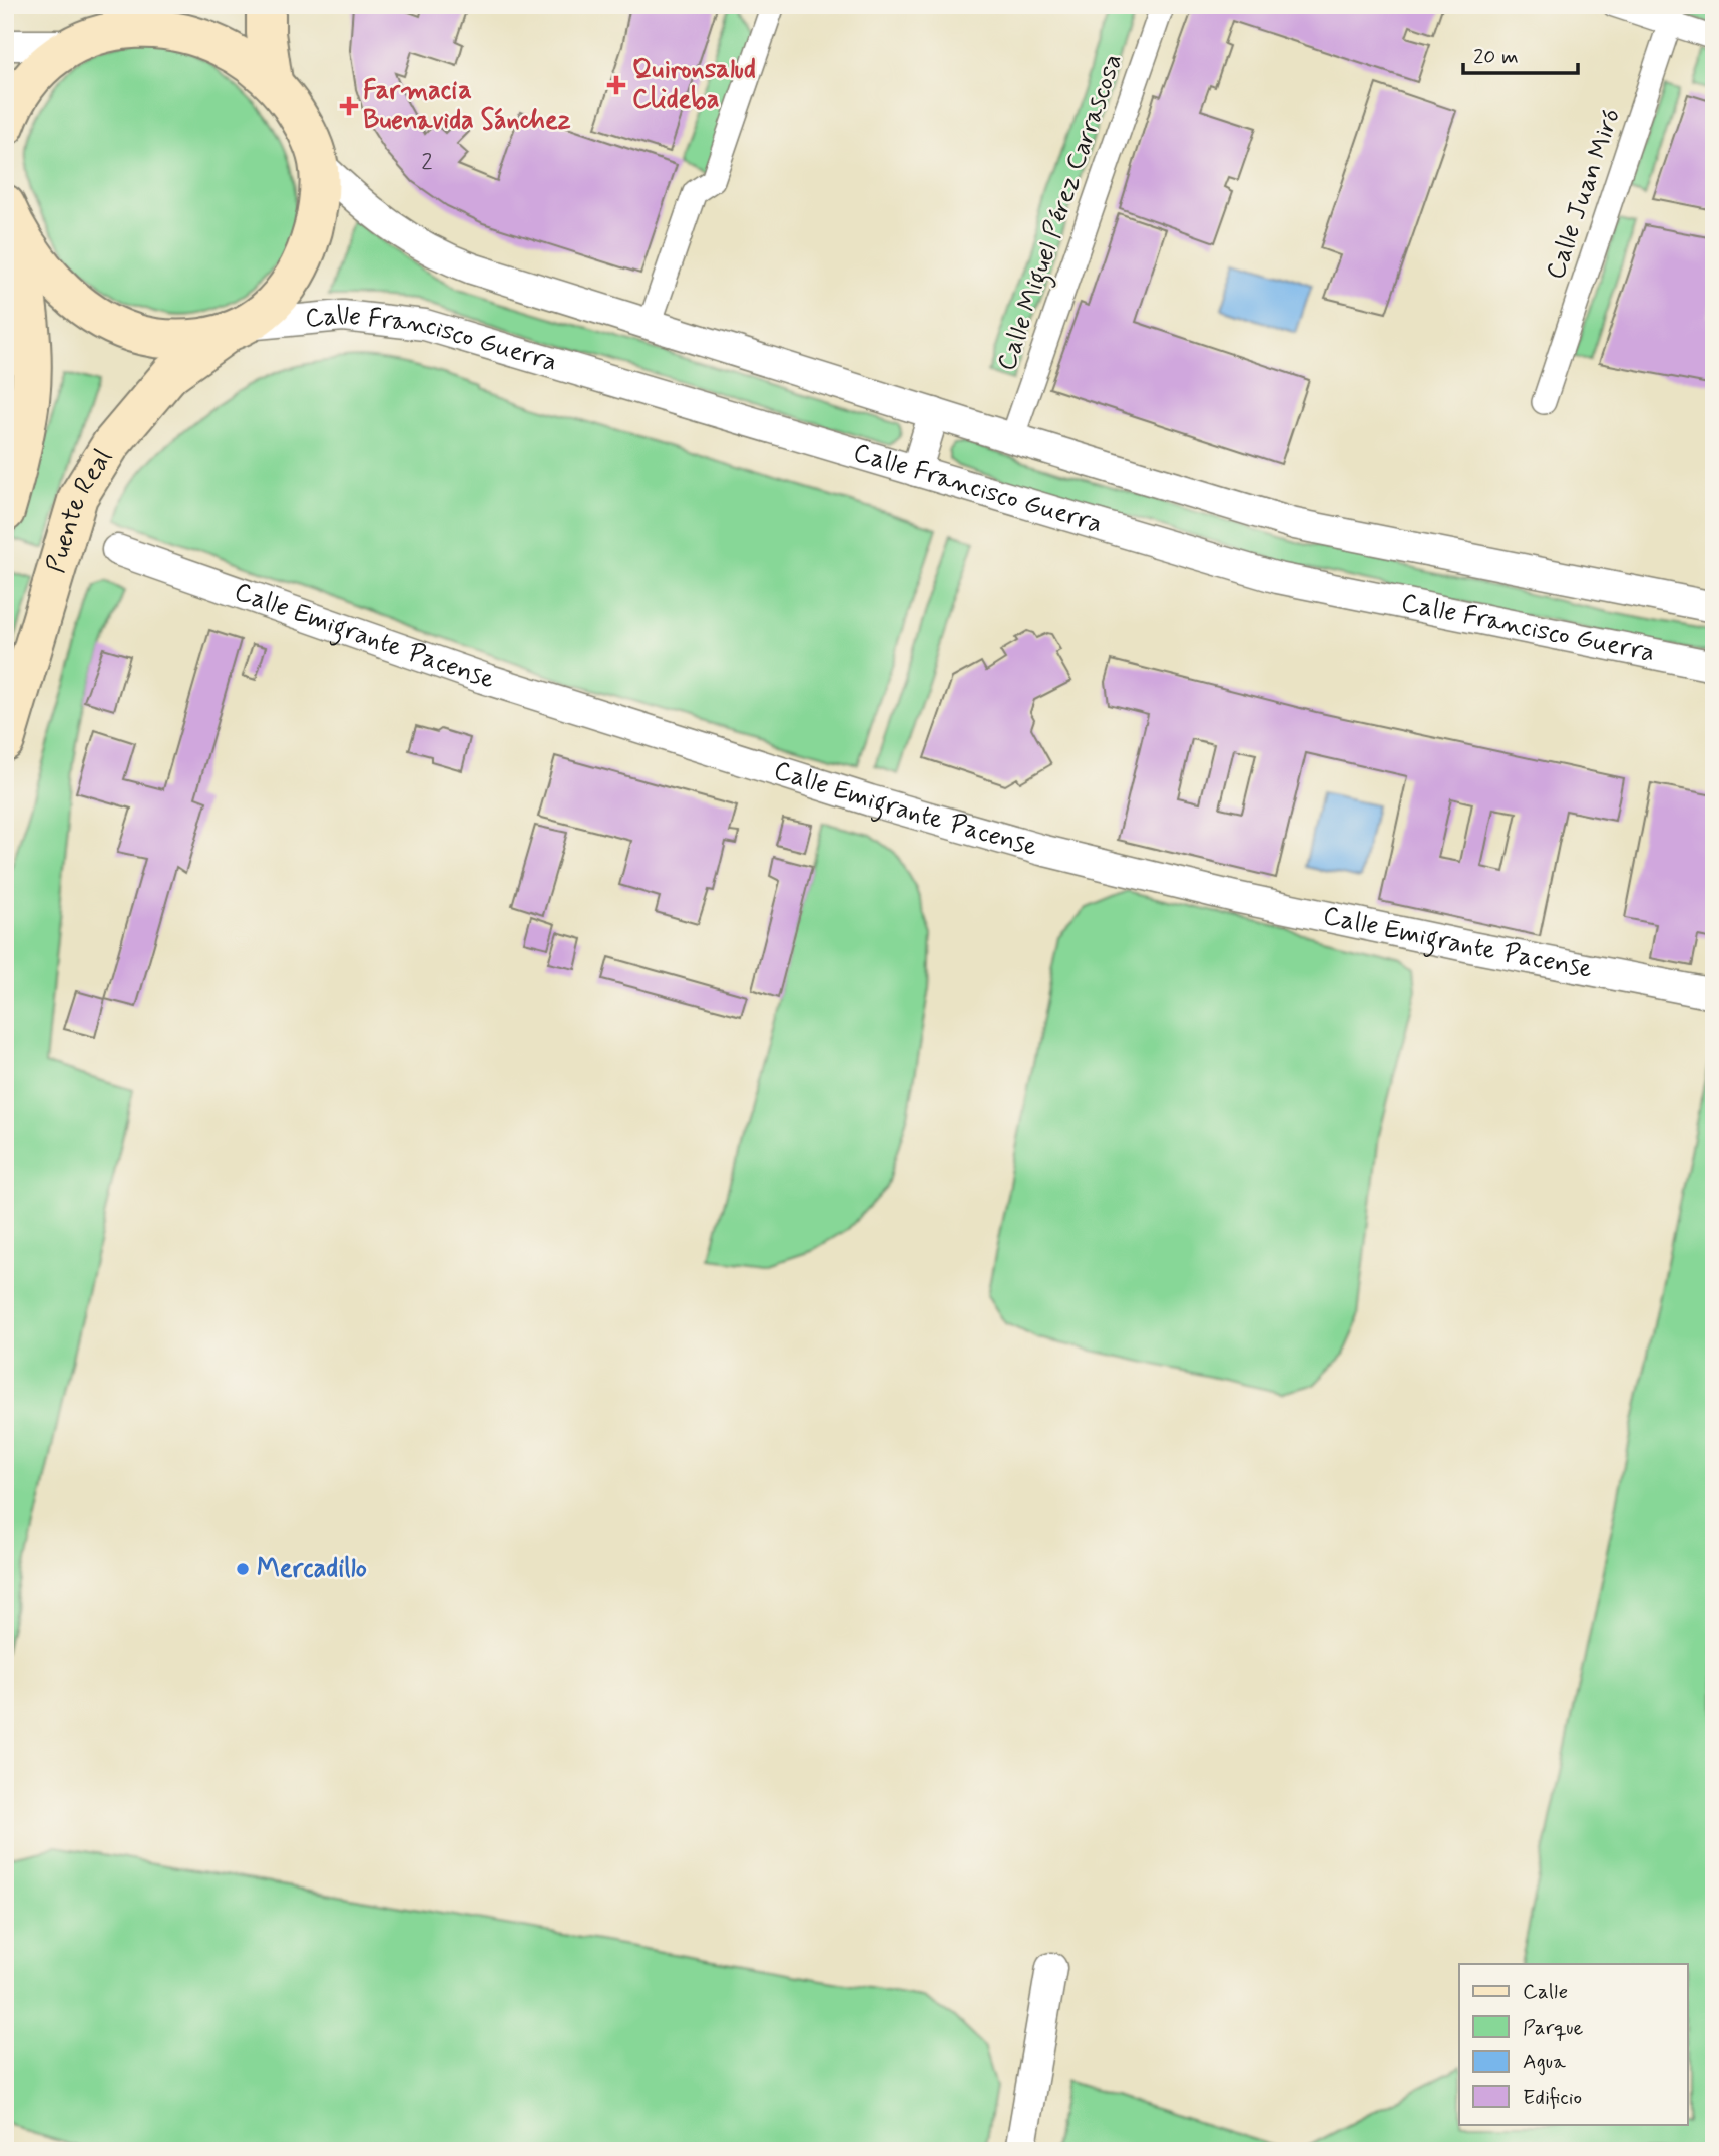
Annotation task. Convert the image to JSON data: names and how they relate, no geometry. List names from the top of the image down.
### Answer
{
  "streets": {
    "main road": ["Puente Real"],
    "street": [
      "Calle Juan Miró",
      "Calle Miguel Pérez Carrascosa",
      "Calle Francisco Guerra",
      "Calle Emigrante Pacense"
    ]
  },
  "crossings": [
    ["Calle Francisco Guerra", "Puente Real"]
  ],
  "places": {
    "health": ["Quironsalud Clideba", "Farmacia Buenavida Sánchez"],
    "other": ["Mercadillo"]
  },
  "house_numbers": ["2"],
  "legend": [
    "Calle",
    "Parque",
    "Agua",
    "Edificio"
  ],
  "scale_bar": "20 m"
}
